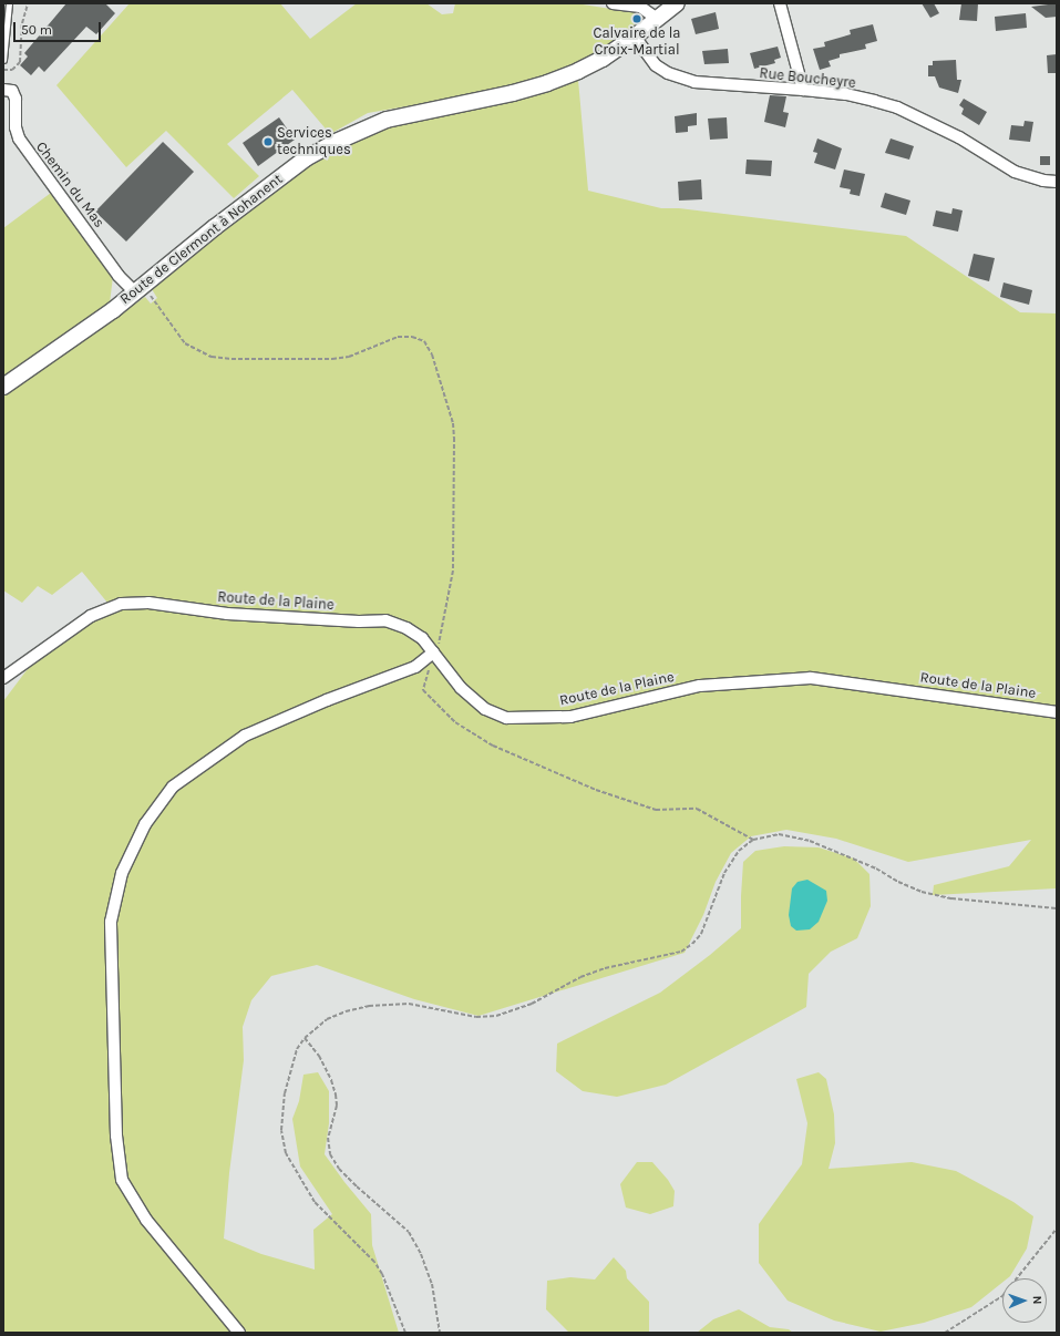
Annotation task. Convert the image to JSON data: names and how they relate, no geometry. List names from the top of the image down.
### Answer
{
  "streets": {
    "street": [
      "Rue Boucheyre",
      "Chemin du Mas",
      "Route de Clermont à Nohanent",
      "Route de la Plaine"
    ]
  },
  "crossings": [
    ["Rue Boucheyre", "Route de Clermont à Nohanent"],
    ["Chemin du Mas", "Route de Clermont à Nohanent"]
  ],
  "places": ["Calvaire de la Croix-Martial", "Services techniques"],
  "scale_bar": "50 m",
  "north": "right"
}
